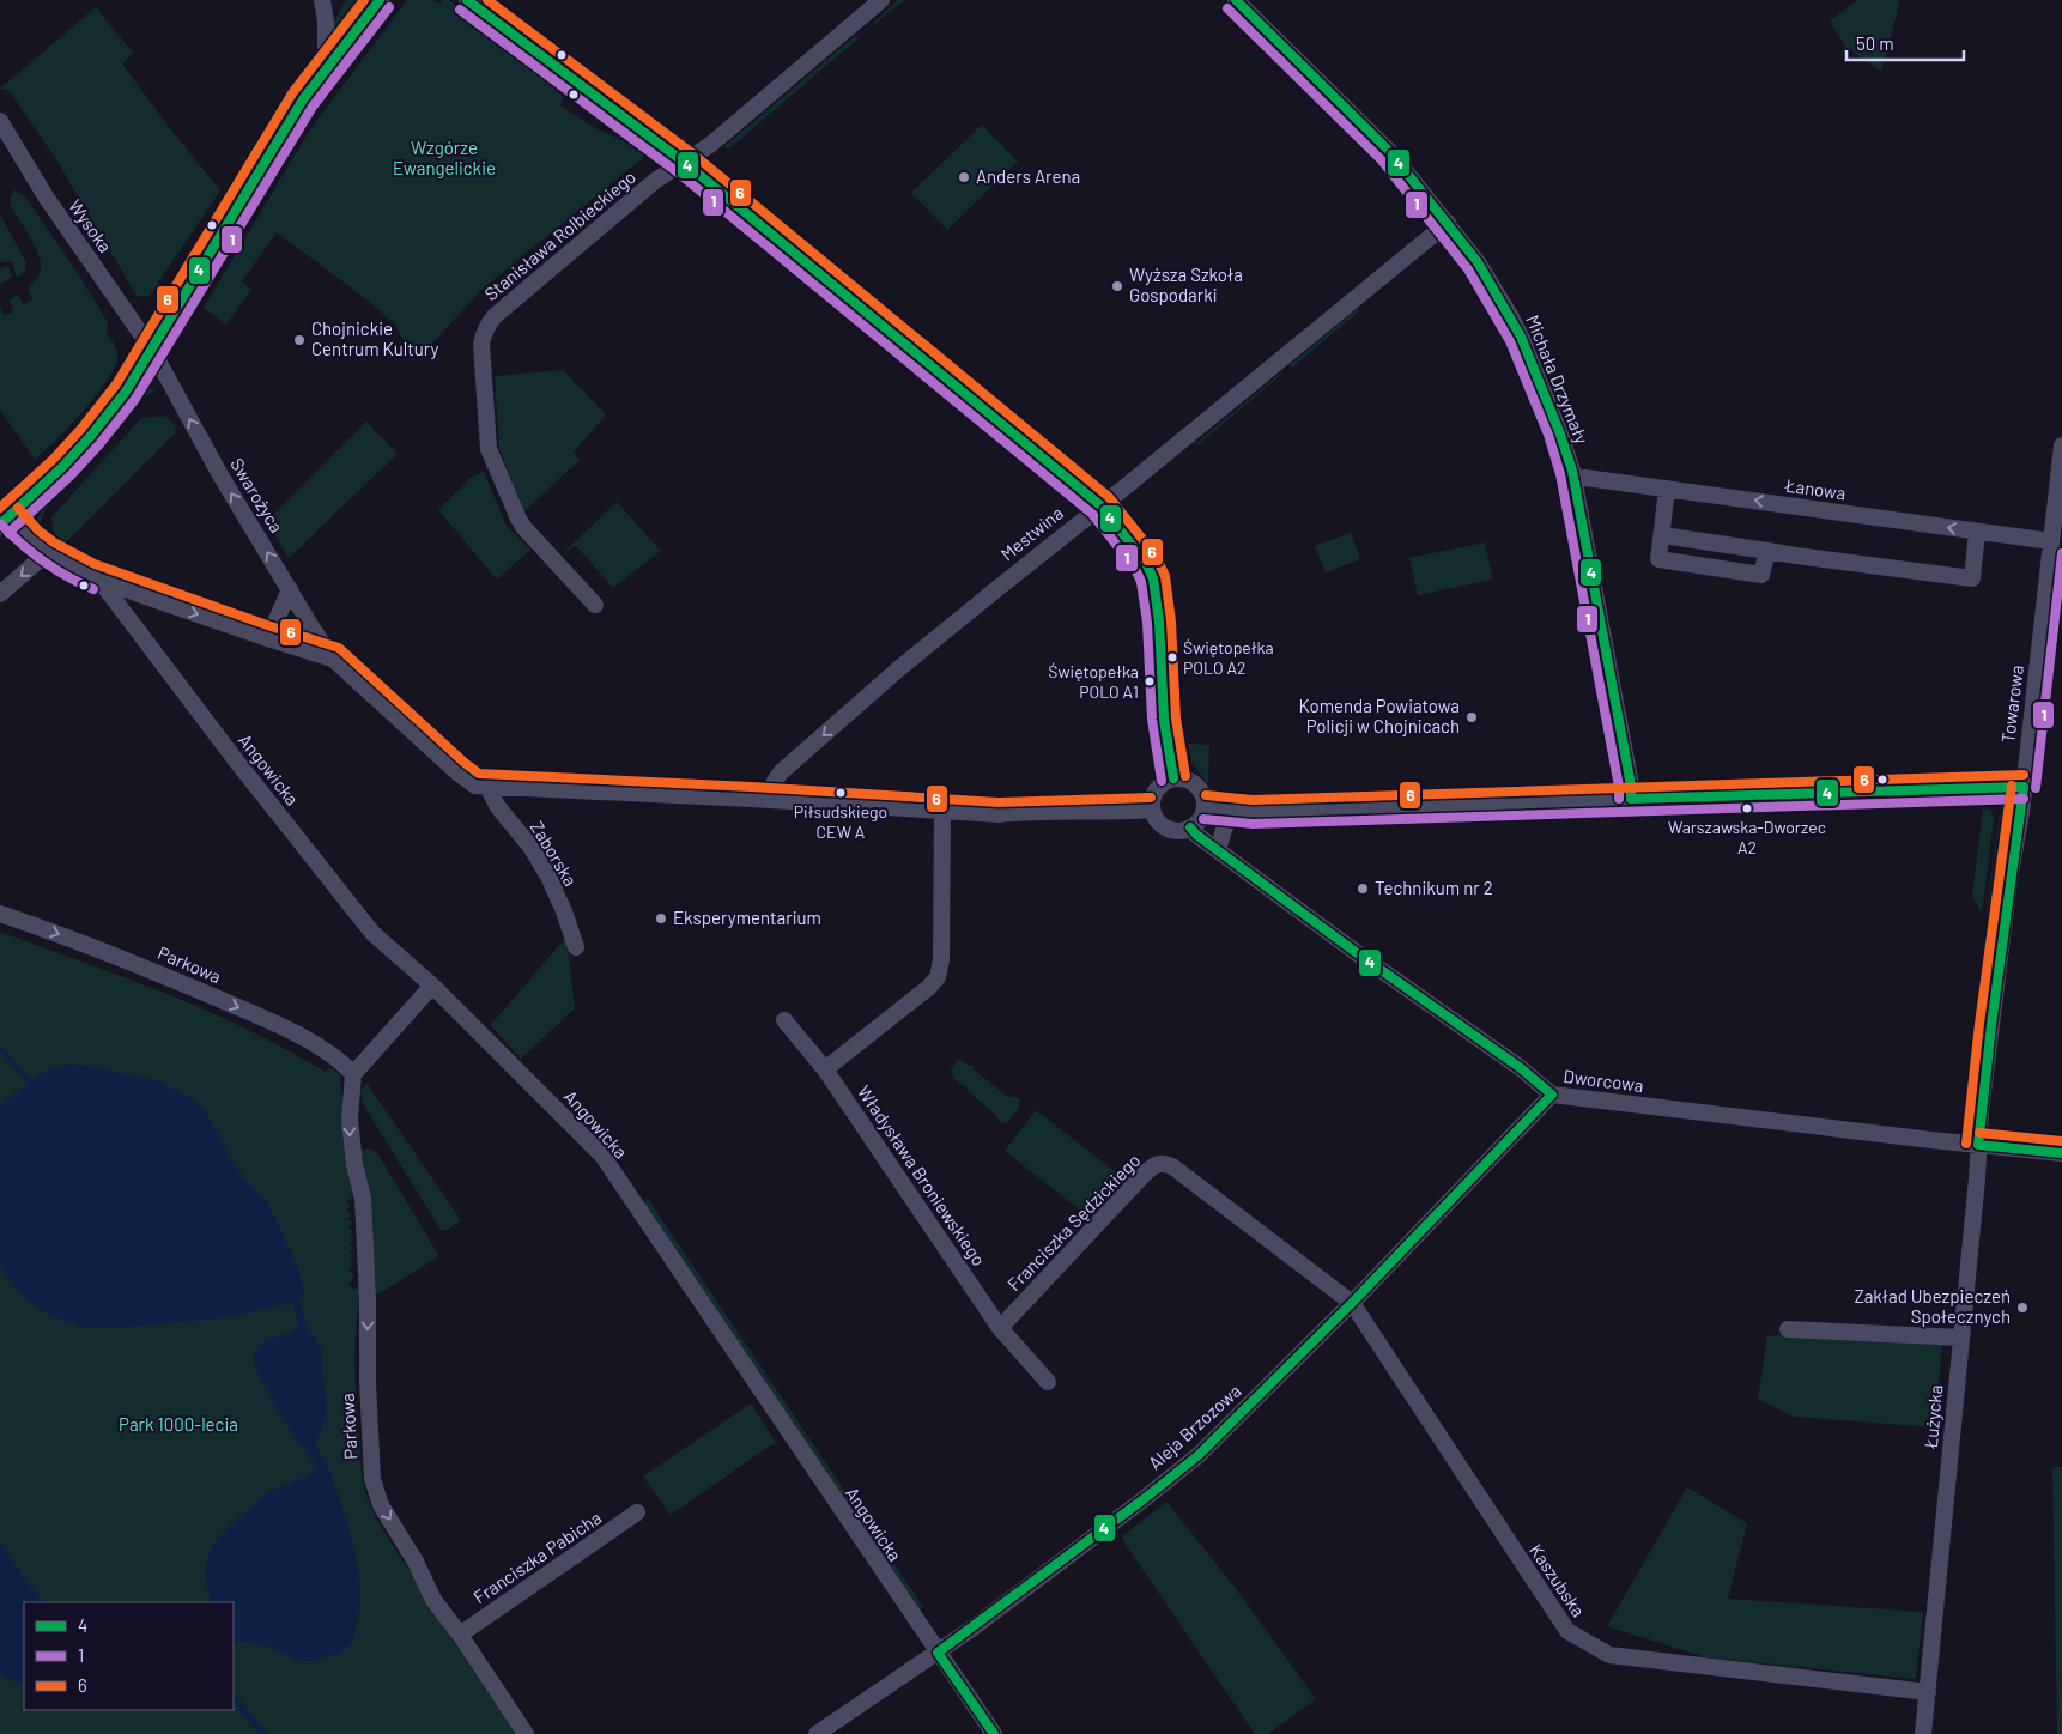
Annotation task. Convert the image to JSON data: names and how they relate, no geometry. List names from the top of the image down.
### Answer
{
  "streets": {
    "street": [
      "Wysoka",
      "Stanisława Rolbieckiego",
      "Michała Drzymały",
      "Łanowa",
      "Swarożyca",
      "Mestwina",
      "Towarowa",
      "Angowicka",
      "Zaborska",
      "Parkowa",
      "Dworcowa",
      "Władysława Broniewskiego",
      "Franciszka Sędzickiego",
      "Łużycka",
      "Aleja Brzozowa",
      "Franciszka Pabicha",
      "Kaszubska"
    ]
  },
  "crossings": [
    ["Wysoka", "Swarożyca"],
    ["Michała Drzymały", "Łanowa"],
    ["Michała Drzymały", "Mestwina"],
    ["Łanowa", "Towarowa"],
    ["Towarowa", "Dworcowa"],
    ["Towarowa", "Łużycka"],
    ["Angowicka", "Aleja Brzozowa"],
    ["Parkowa", "Franciszka Pabicha"],
    ["Dworcowa", "Łużycka"],
    ["Dworcowa", "Aleja Brzozowa"],
    ["Władysława Broniewskiego", "Franciszka Sędzickiego"],
    ["Franciszka Sędzickiego", "Aleja Brzozowa"],
    ["Franciszka Sędzickiego", "Kaszubska"],
    ["Łużycka", "Kaszubska"],
    ["Aleja Brzozowa", "Kaszubska"]
  ],
  "one_way": ["Swarożyca", "Mestwina", "Parkowa"],
  "parks": ["Wzgórze Ewangelickie", "Park 1000-lecia"],
  "places": [
    "Anders Arena",
    "Wyższa Szkoła Gospodarki",
    "Chojnickie Centrum Kultury",
    "Świętopełka POLO A2",
    "Świętopełka POLO A1",
    "Komenda Powiatowa Policji w Chojnicach",
    "Piłsudskiego CEW A",
    "Warszawska-Dworzec A2",
    "Technikum nr 2",
    "Eksperymentarium",
    "Zakład Ubezpieczeń Społecznych"
  ],
  "lines": ["transit line 4", "transit line 6", "transit line 1"],
  "legend": ["4", "1", "6"],
  "scale_bar": "50 m"
}
